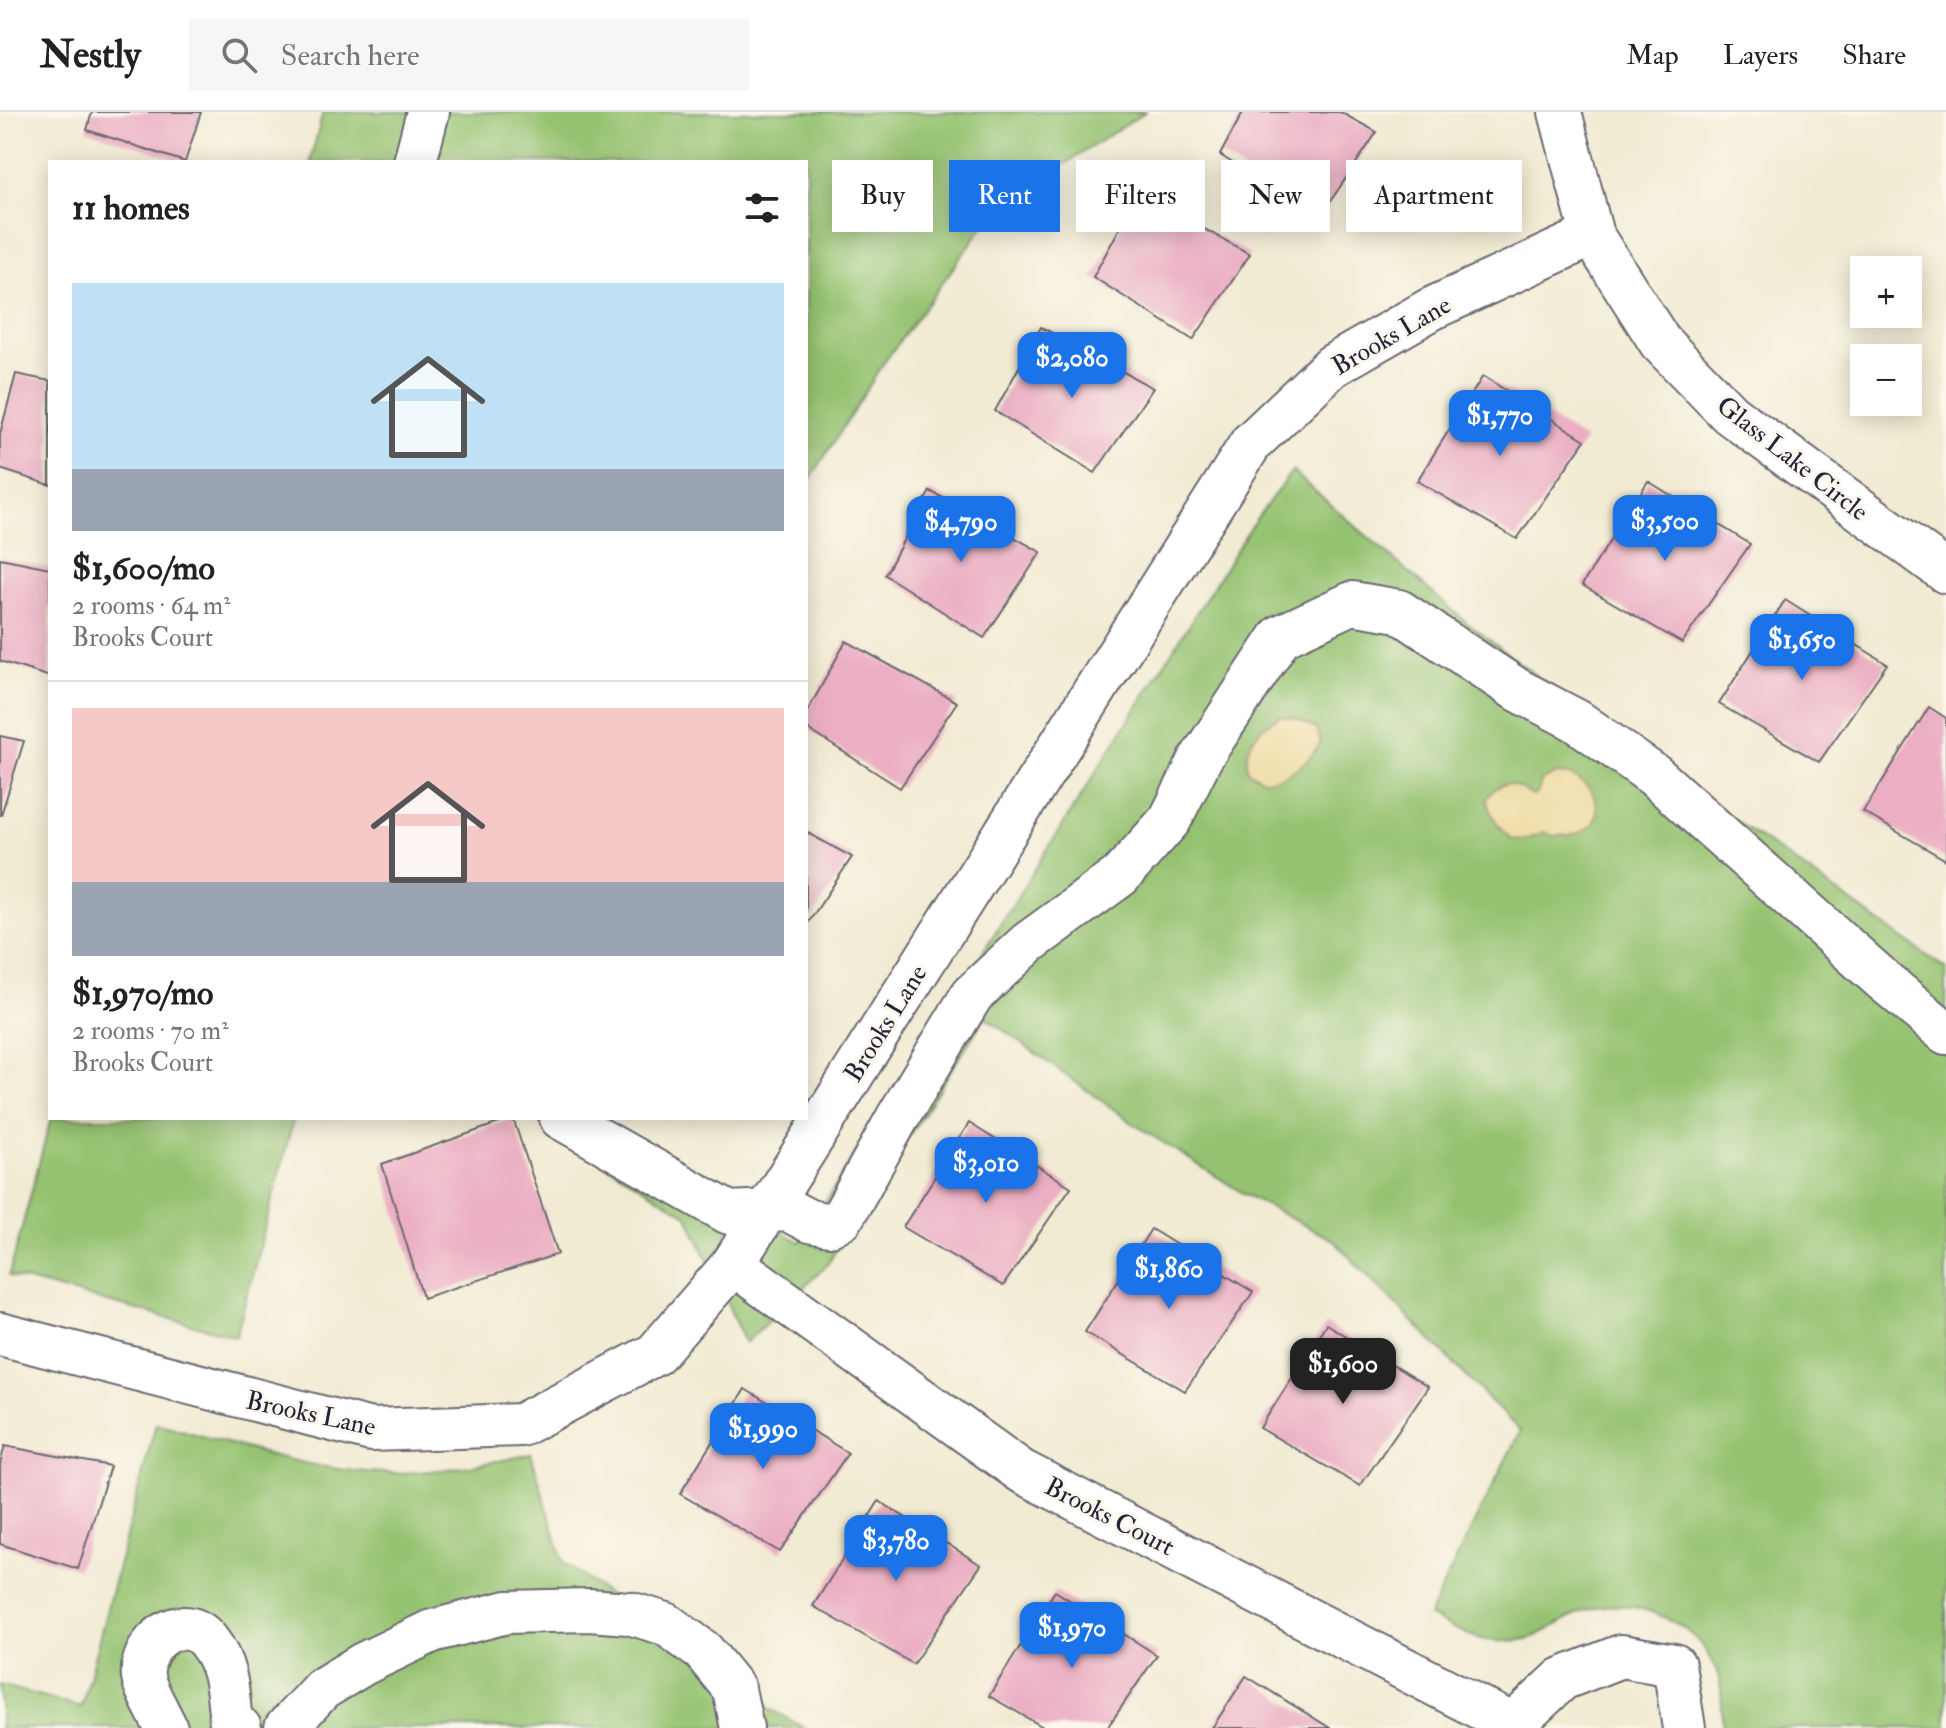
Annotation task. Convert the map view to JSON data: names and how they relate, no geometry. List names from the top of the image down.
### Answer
{
  "streets": {
    "street": ["Brooks Lane", "Glass Lake Circle", "Brooks Court"]
  },
  "crossings": [
    ["Brooks Lane", "Glass Lake Circle"],
    ["Brooks Lane", "Brooks Court"]
  ],
  "page": {
    "header": "Nestly",
    "search": "Search here",
    "nav": ["Map", "Layers", "Share"],
    "chip": [
      "Buy",
      "Rent",
      "Filters",
      "New",
      "Apartment"
    ],
    "heading": "11 homes",
    "map_buttons": ["+", "−"],
    "list": [
      {
        "name": "$1,600/mo",
        "note": "2 rooms · 64 m² · Brooks Court"
      },
      {
        "name": "$1,970/mo",
        "note": "2 rooms · 70 m² · Brooks Court"
      }
    ],
    "price": [
      "$2,080",
      "$1,770",
      "$3,500",
      "$4,790",
      "$1,650",
      "$3,010",
      "$1,860",
      "$1,600",
      "$1,990",
      "$3,780",
      "$1,970"
    ]
  }
}
